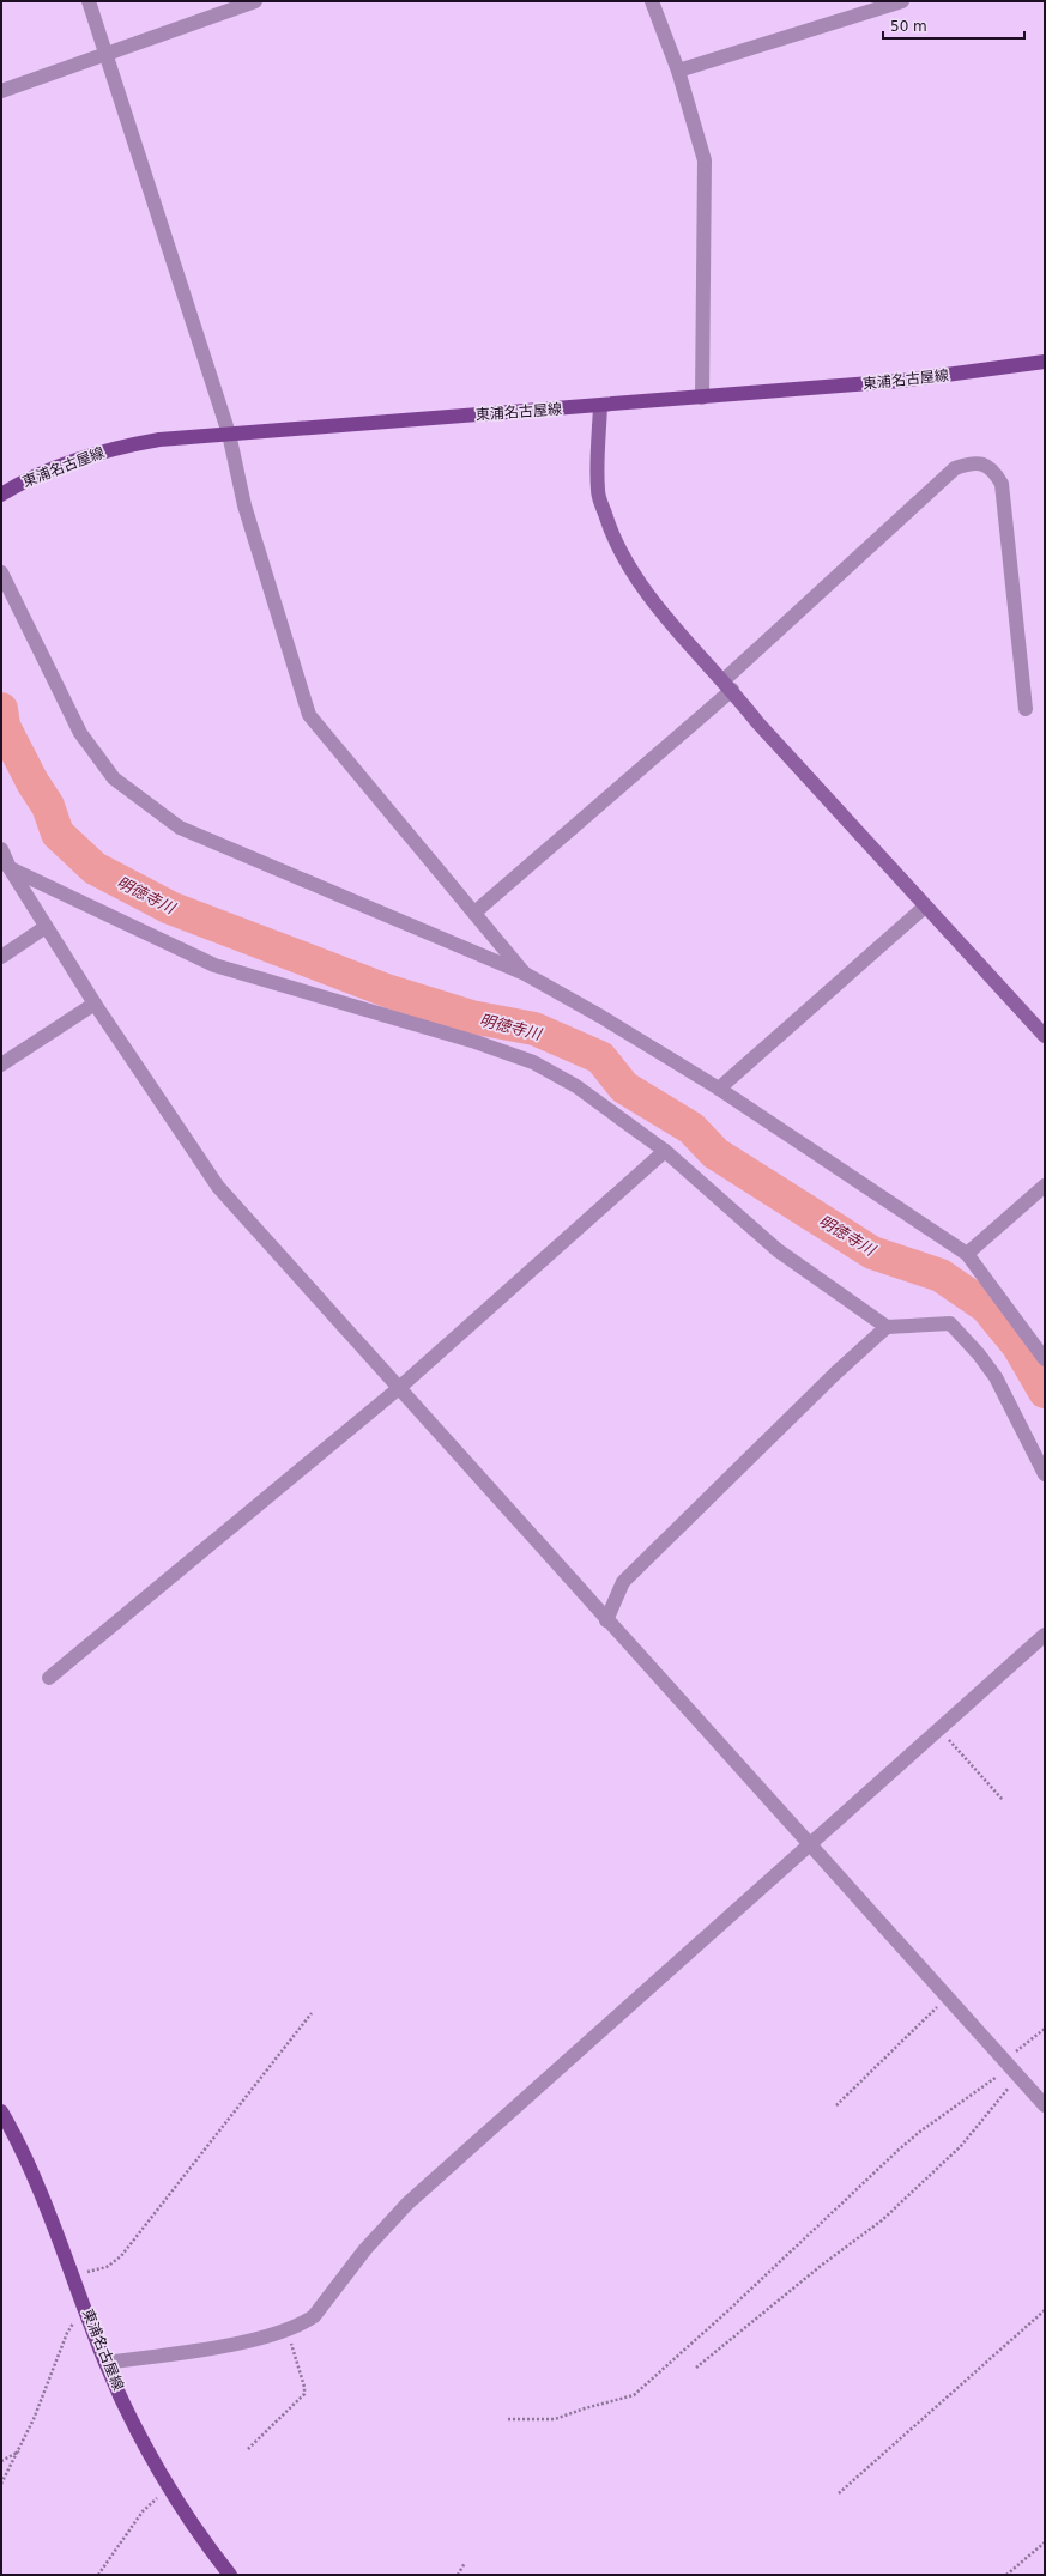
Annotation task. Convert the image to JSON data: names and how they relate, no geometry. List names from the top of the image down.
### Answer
{
  "streets": {
    "main road": ["東浦名古屋線"]
  },
  "water": ["明徳寺川"],
  "scale_bar": "50 m"
}
